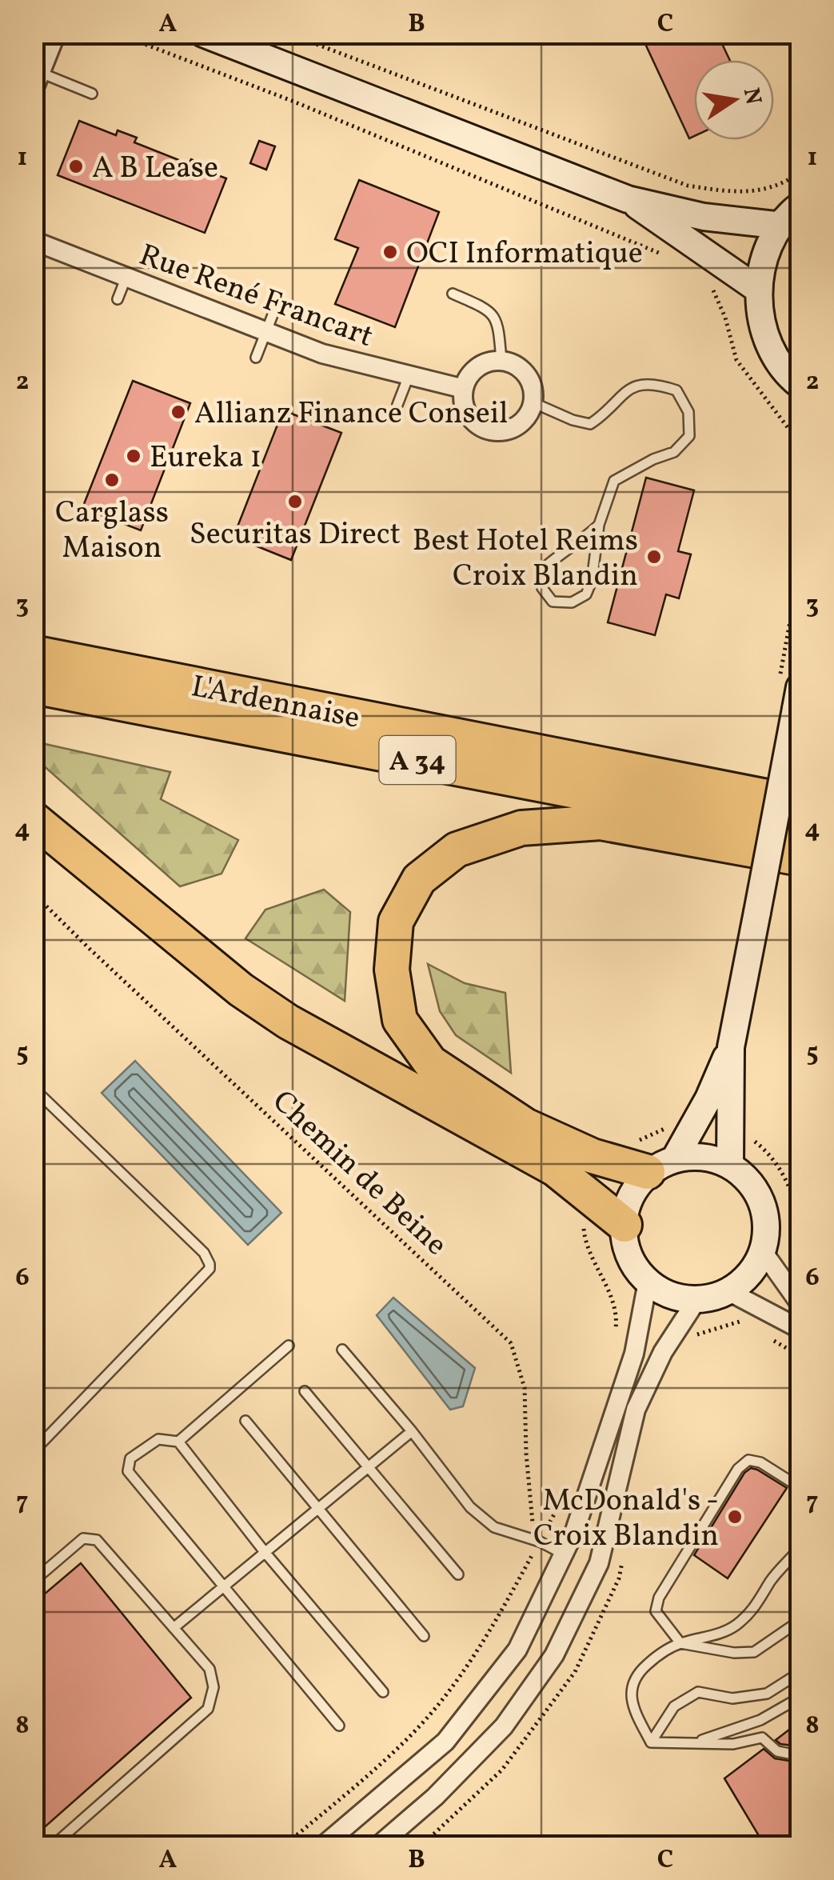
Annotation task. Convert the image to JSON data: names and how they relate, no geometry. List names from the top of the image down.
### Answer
{
  "streets": {
    "highway": ["L'Ardennaise", "A 34"],
    "street": ["Rue René Francart"],
    "path": ["Chemin de Beine"]
  },
  "places": [
    "A B Lease",
    "OCI Informatique",
    "Allianz Finance Conseil",
    "Eureka 1",
    "Carglass Maison",
    "Securitas Direct",
    "Best Hotel Reims Croix Blandin",
    "McDonald's - Croix Blandin"
  ],
  "north": "right",
  "grid": {
    "columns": ["A", "B", "C"],
    "rows": [
      "1",
      "2",
      "3",
      "4",
      "5",
      "6",
      "7",
      "8"
    ]
  }
}
